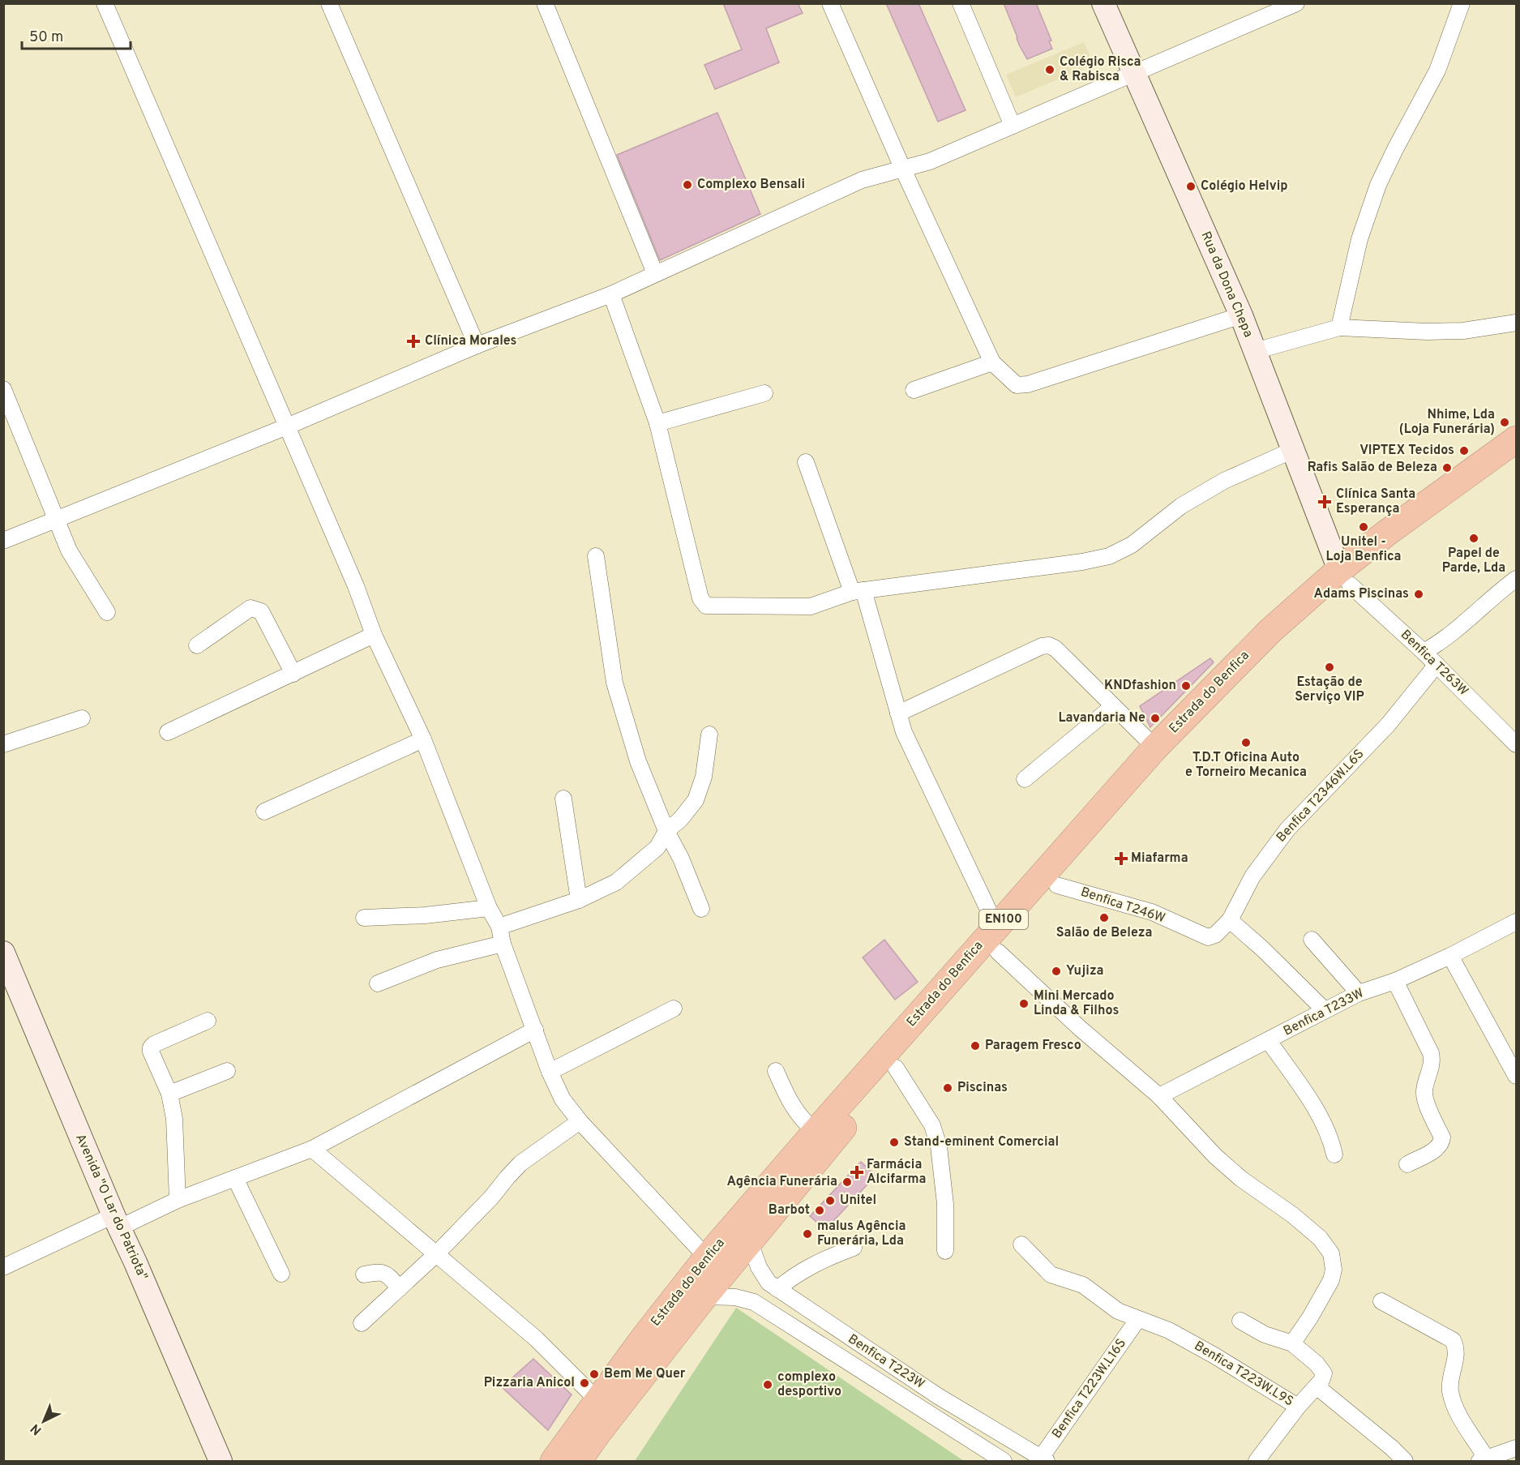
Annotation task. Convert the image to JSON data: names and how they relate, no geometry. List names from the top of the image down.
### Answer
{
  "streets": {
    "highway": ["Estrada do Benfica", "EN100"],
    "main road": ["Rua da Dona Chepa", "Avenida \"O Lar do Patriota\""],
    "street": [
      "Benfica T263W",
      "Benfica T2346W.L6S",
      "Benfica T246W",
      "Benfica T233W",
      "Benfica T223W",
      "Benfica T223W.L9S",
      "Benfica T223W.L16S"
    ]
  },
  "crossings": [
    ["Rua da Dona Chepa", "Benfica T263W"],
    ["Rua da Dona Chepa", "Estrada do Benfica"],
    ["Benfica T263W", "Estrada do Benfica"],
    ["Benfica T263W", "Benfica T2346W.L6S"],
    ["Estrada do Benfica", "Benfica T246W"],
    ["Estrada do Benfica", "Benfica T223W"],
    ["Benfica T2346W.L6S", "Benfica T246W"],
    ["Benfica T223W", "Benfica T223W.L16S"],
    ["Benfica T223W.L9S", "Benfica T223W.L16S"]
  ],
  "places": {
    "other": [
      "Colégio Risca & Rabisca",
      "Complexo Bensali",
      "Colégio Helvip",
      "Nhime, Lda (Loja Funerária)",
      "VIPTEX Tecidos",
      "Rafis Salão de Beleza",
      "Unitel - Loja Benfica",
      "Papel de Parde, Lda",
      "Adams Piscinas",
      "Estação de Serviço VIP",
      "KNDfashion",
      "Lavandaria Ne",
      "T.D.T Oficina Auto e Torneiro Mecanica",
      "Salão de Beleza",
      "Yujiza",
      "Mini Mercado Linda & Filhos",
      "Paragem Fresco",
      "Piscinas",
      "Stand-eminent Comercial",
      "Agência Funerária",
      "Unitel",
      "Barbot",
      "malus Agência Funerária, Lda",
      "Bem Me Quer",
      "Pizzaria Anicol",
      "complexo desportivo"
    ],
    "health": [
      "Clínica Morales",
      "Clínica Santa Esperança",
      "Miafarma",
      "Farmácia Alcifarma"
    ]
  },
  "scale_bar": "50 m",
  "north": "bottom left"
}
